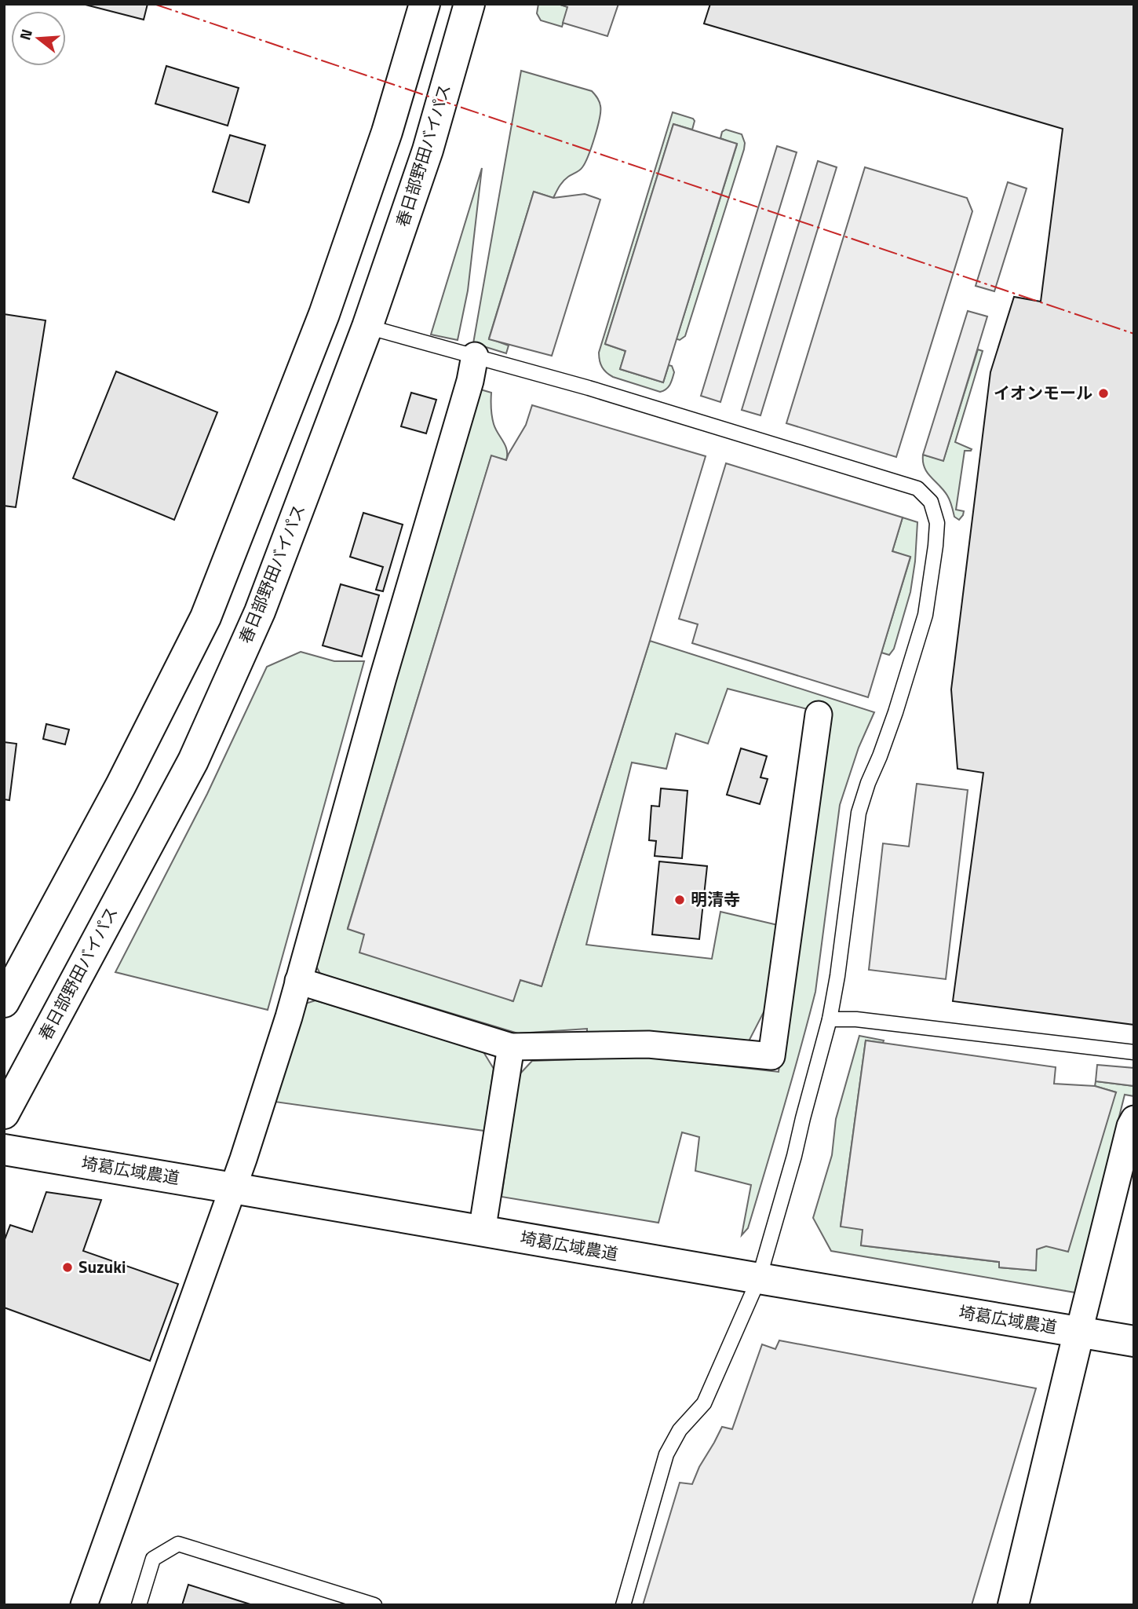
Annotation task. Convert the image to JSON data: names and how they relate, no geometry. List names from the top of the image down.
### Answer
{
  "streets": {
    "main road": ["春日部野田バイパス", "埼葛広域農道"]
  },
  "places": ["イオンモール", "明清寺", "Suzuki"],
  "north": "left"
}
